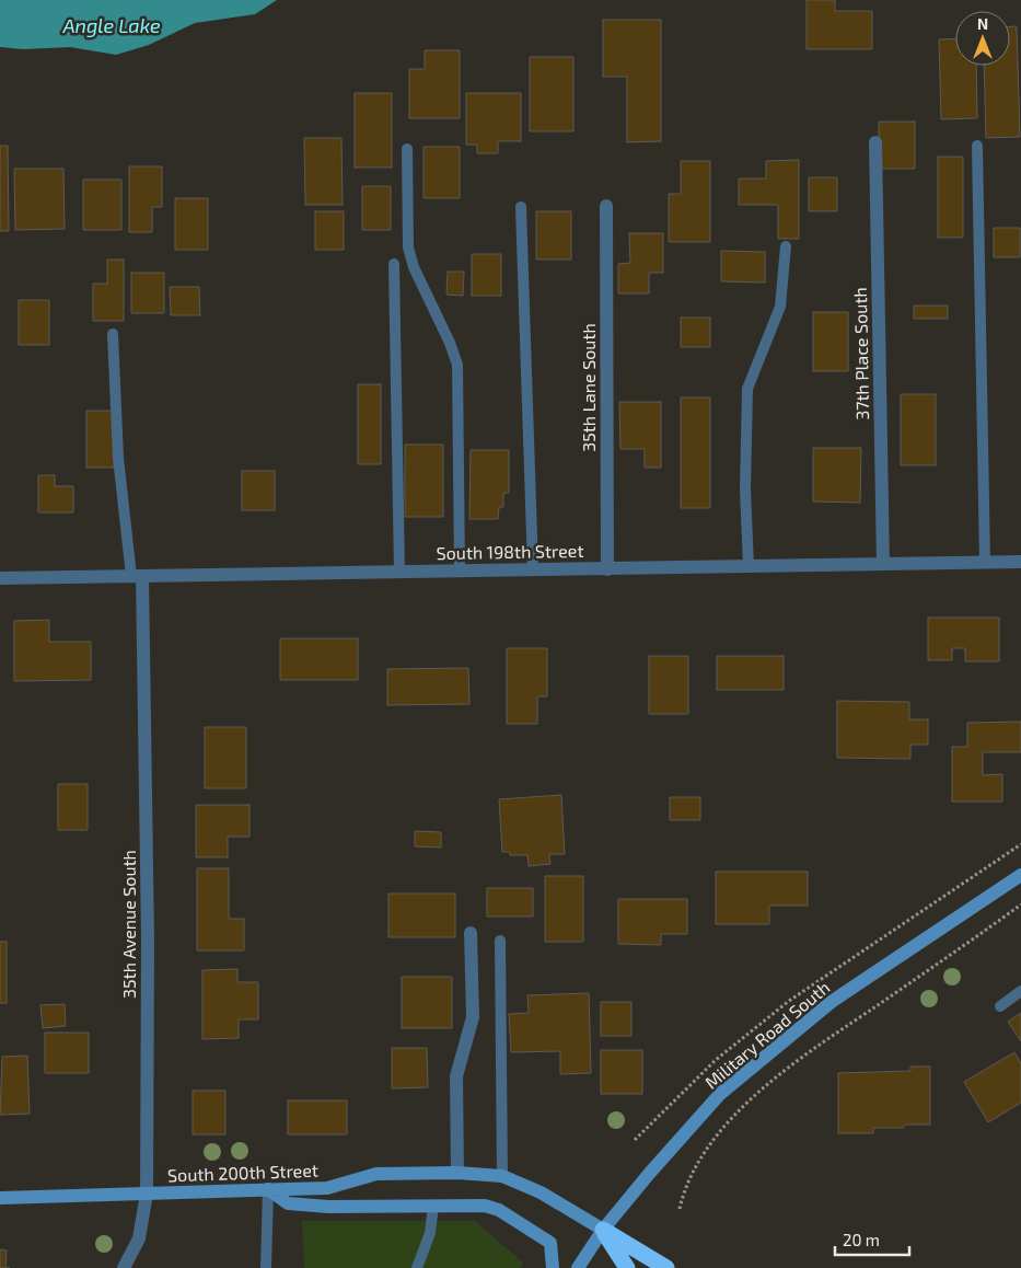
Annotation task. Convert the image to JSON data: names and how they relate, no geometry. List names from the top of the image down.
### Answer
{
  "streets": {
    "main road": ["Military Road South", "South 200th Street"],
    "street": [
      "37th Place South",
      "35th Lane South",
      "South 198th Street",
      "35th Avenue South"
    ]
  },
  "crossings": [
    ["37th Place South", "South 198th Street"],
    ["35th Lane South", "South 198th Street"],
    ["South 198th Street", "35th Avenue South"],
    ["35th Avenue South", "South 200th Street"],
    ["Military Road South", "South 200th Street"]
  ],
  "water": ["Angle Lake"],
  "scale_bar": "20 m",
  "north": "top"
}
